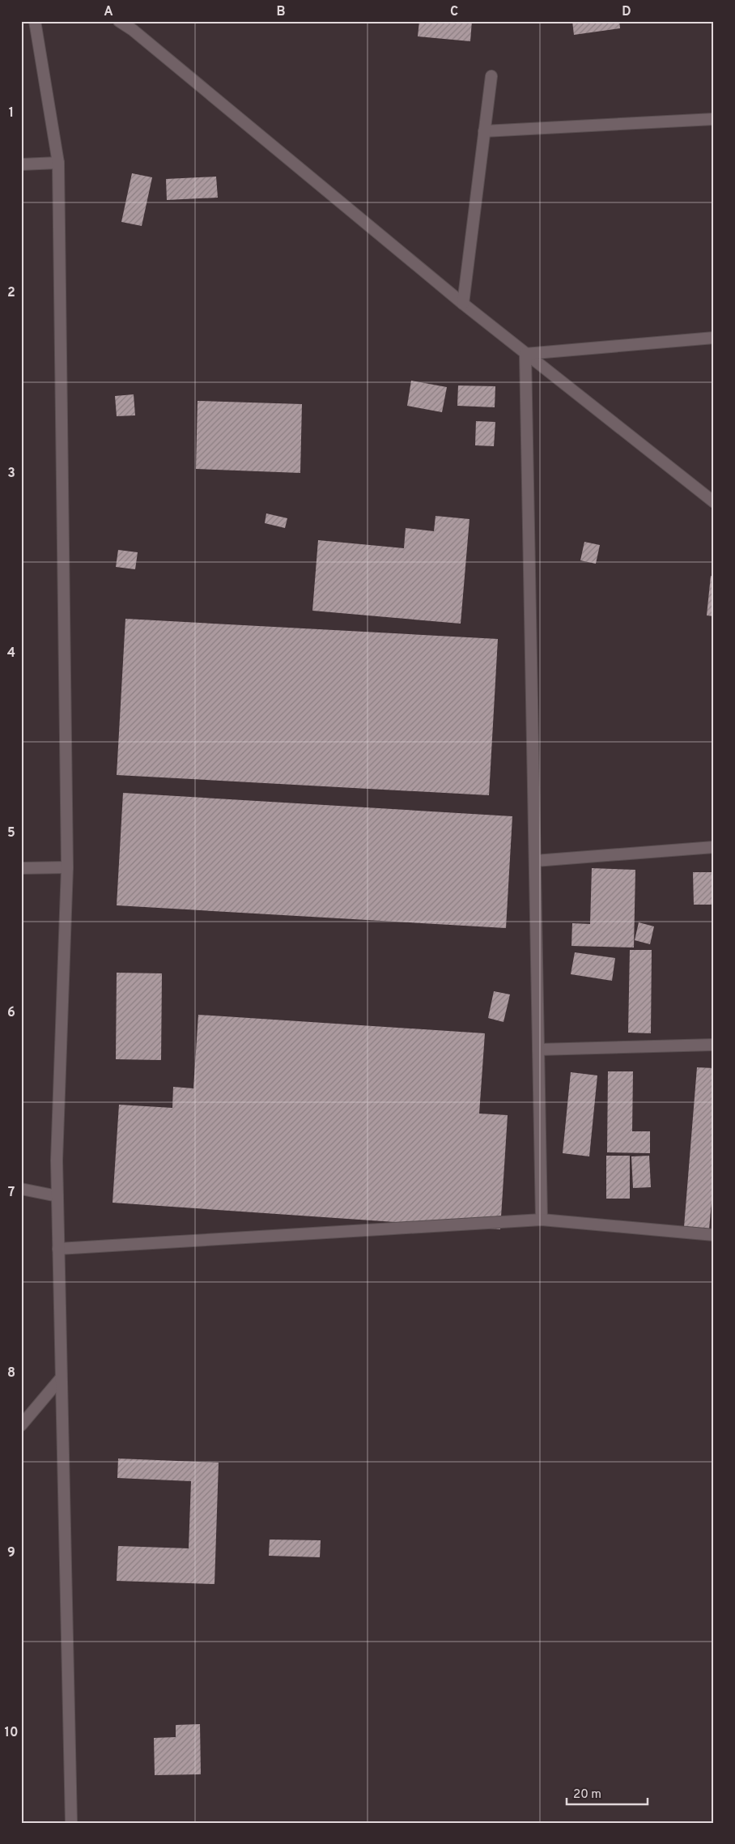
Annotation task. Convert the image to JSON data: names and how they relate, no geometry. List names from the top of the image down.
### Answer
{
  "scale_bar": "20 m",
  "grid": {
    "columns": [
      "A",
      "B",
      "C",
      "D"
    ],
    "rows": [
      "1",
      "2",
      "3",
      "4",
      "5",
      "6",
      "7",
      "8",
      "9",
      "10"
    ]
  }
}
